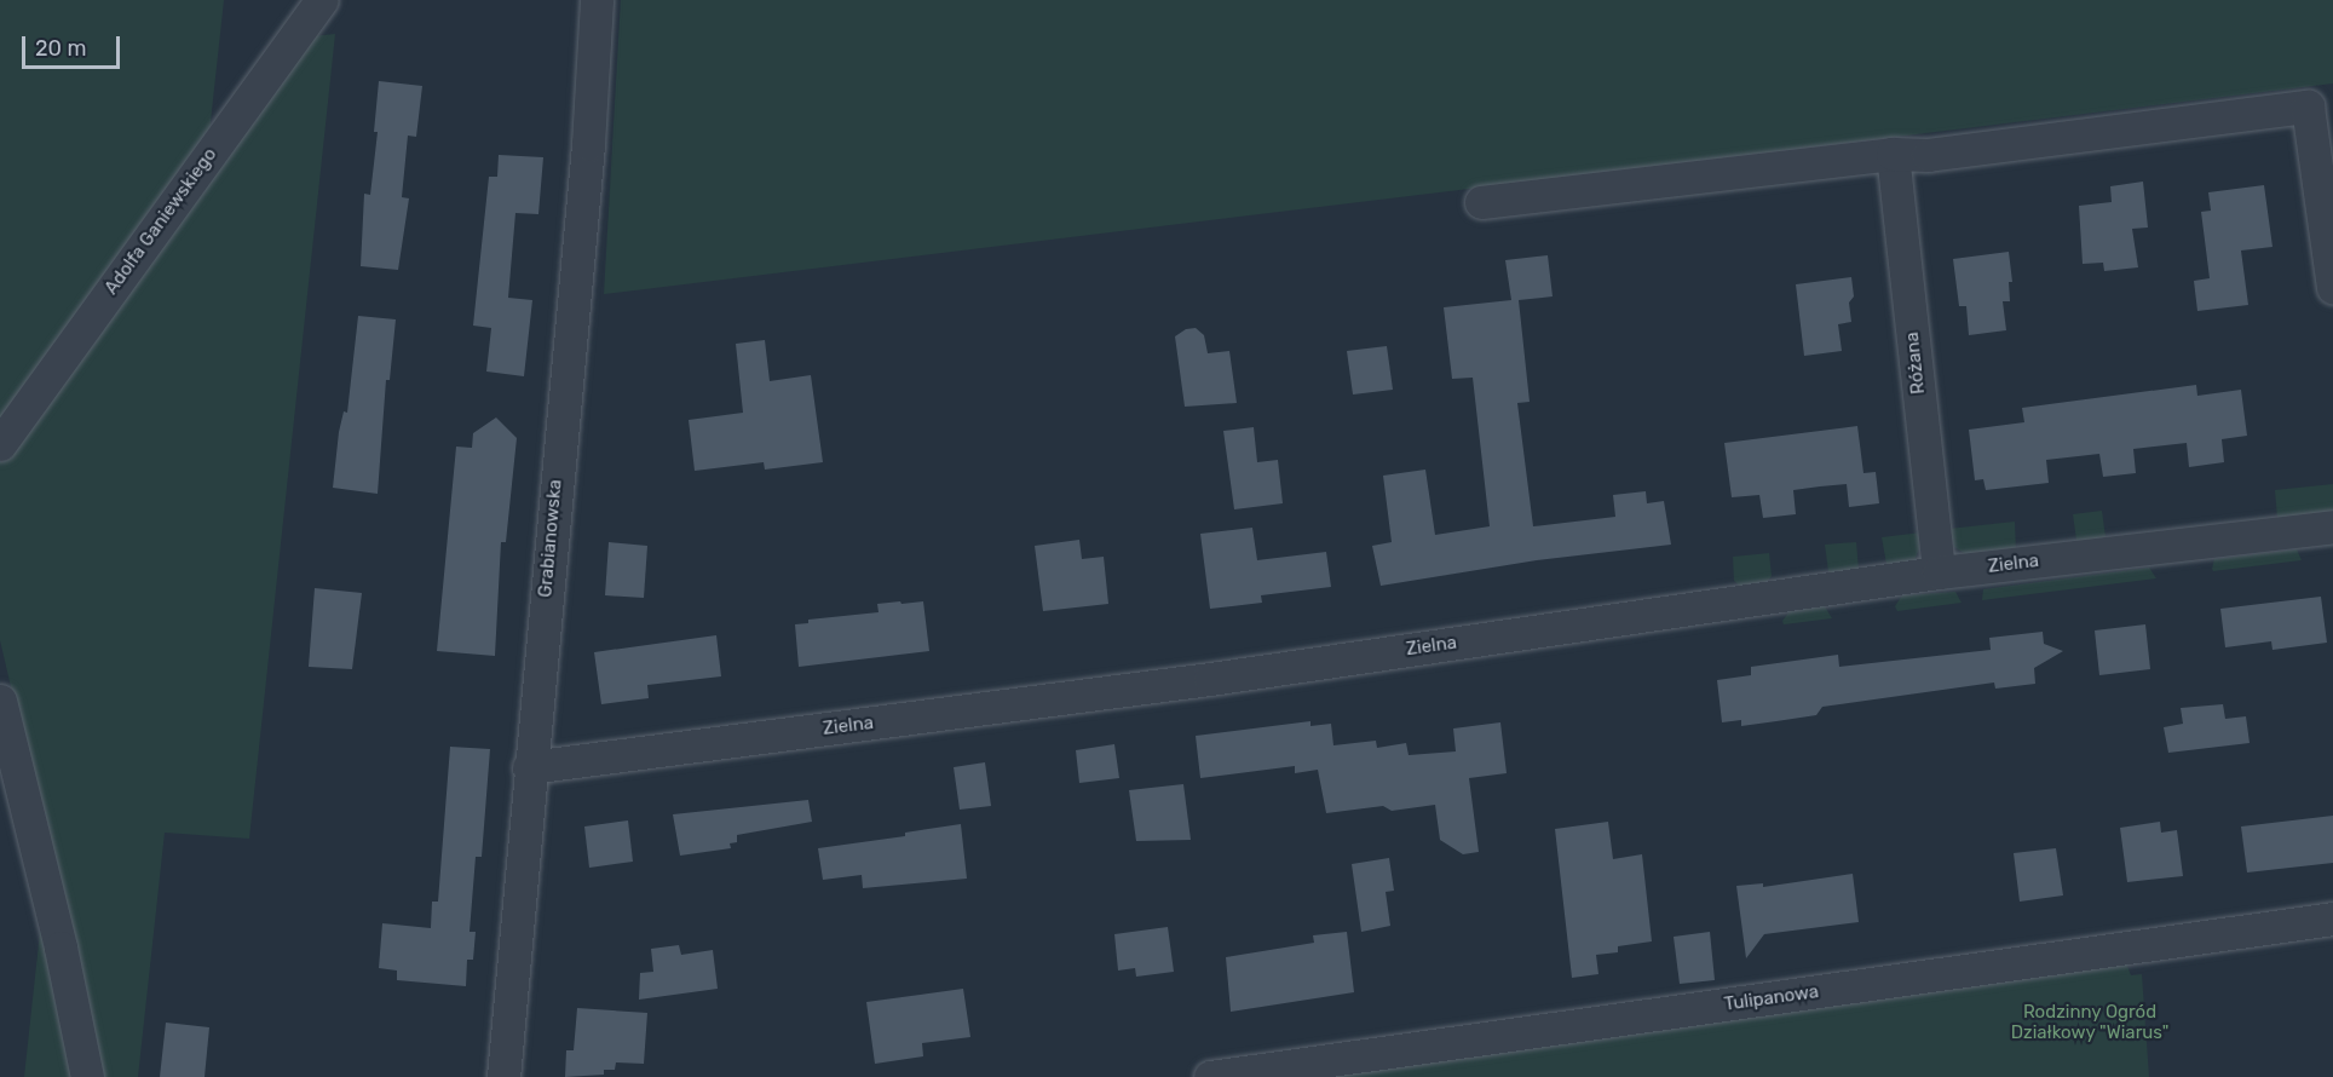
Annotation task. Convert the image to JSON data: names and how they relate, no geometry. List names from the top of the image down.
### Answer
{
  "streets": {
    "street": [
      "Adolfa Ganiewskiego",
      "Różana",
      "Grabianowska",
      "Zielna",
      "Tulipanowa"
    ]
  },
  "crossings": [
    ["Różana", "Zielna"],
    ["Grabianowska", "Zielna"]
  ],
  "parks": ["Rodzinny Ogród Działkowy \"Wiarus\""],
  "scale_bar": "20 m"
}
